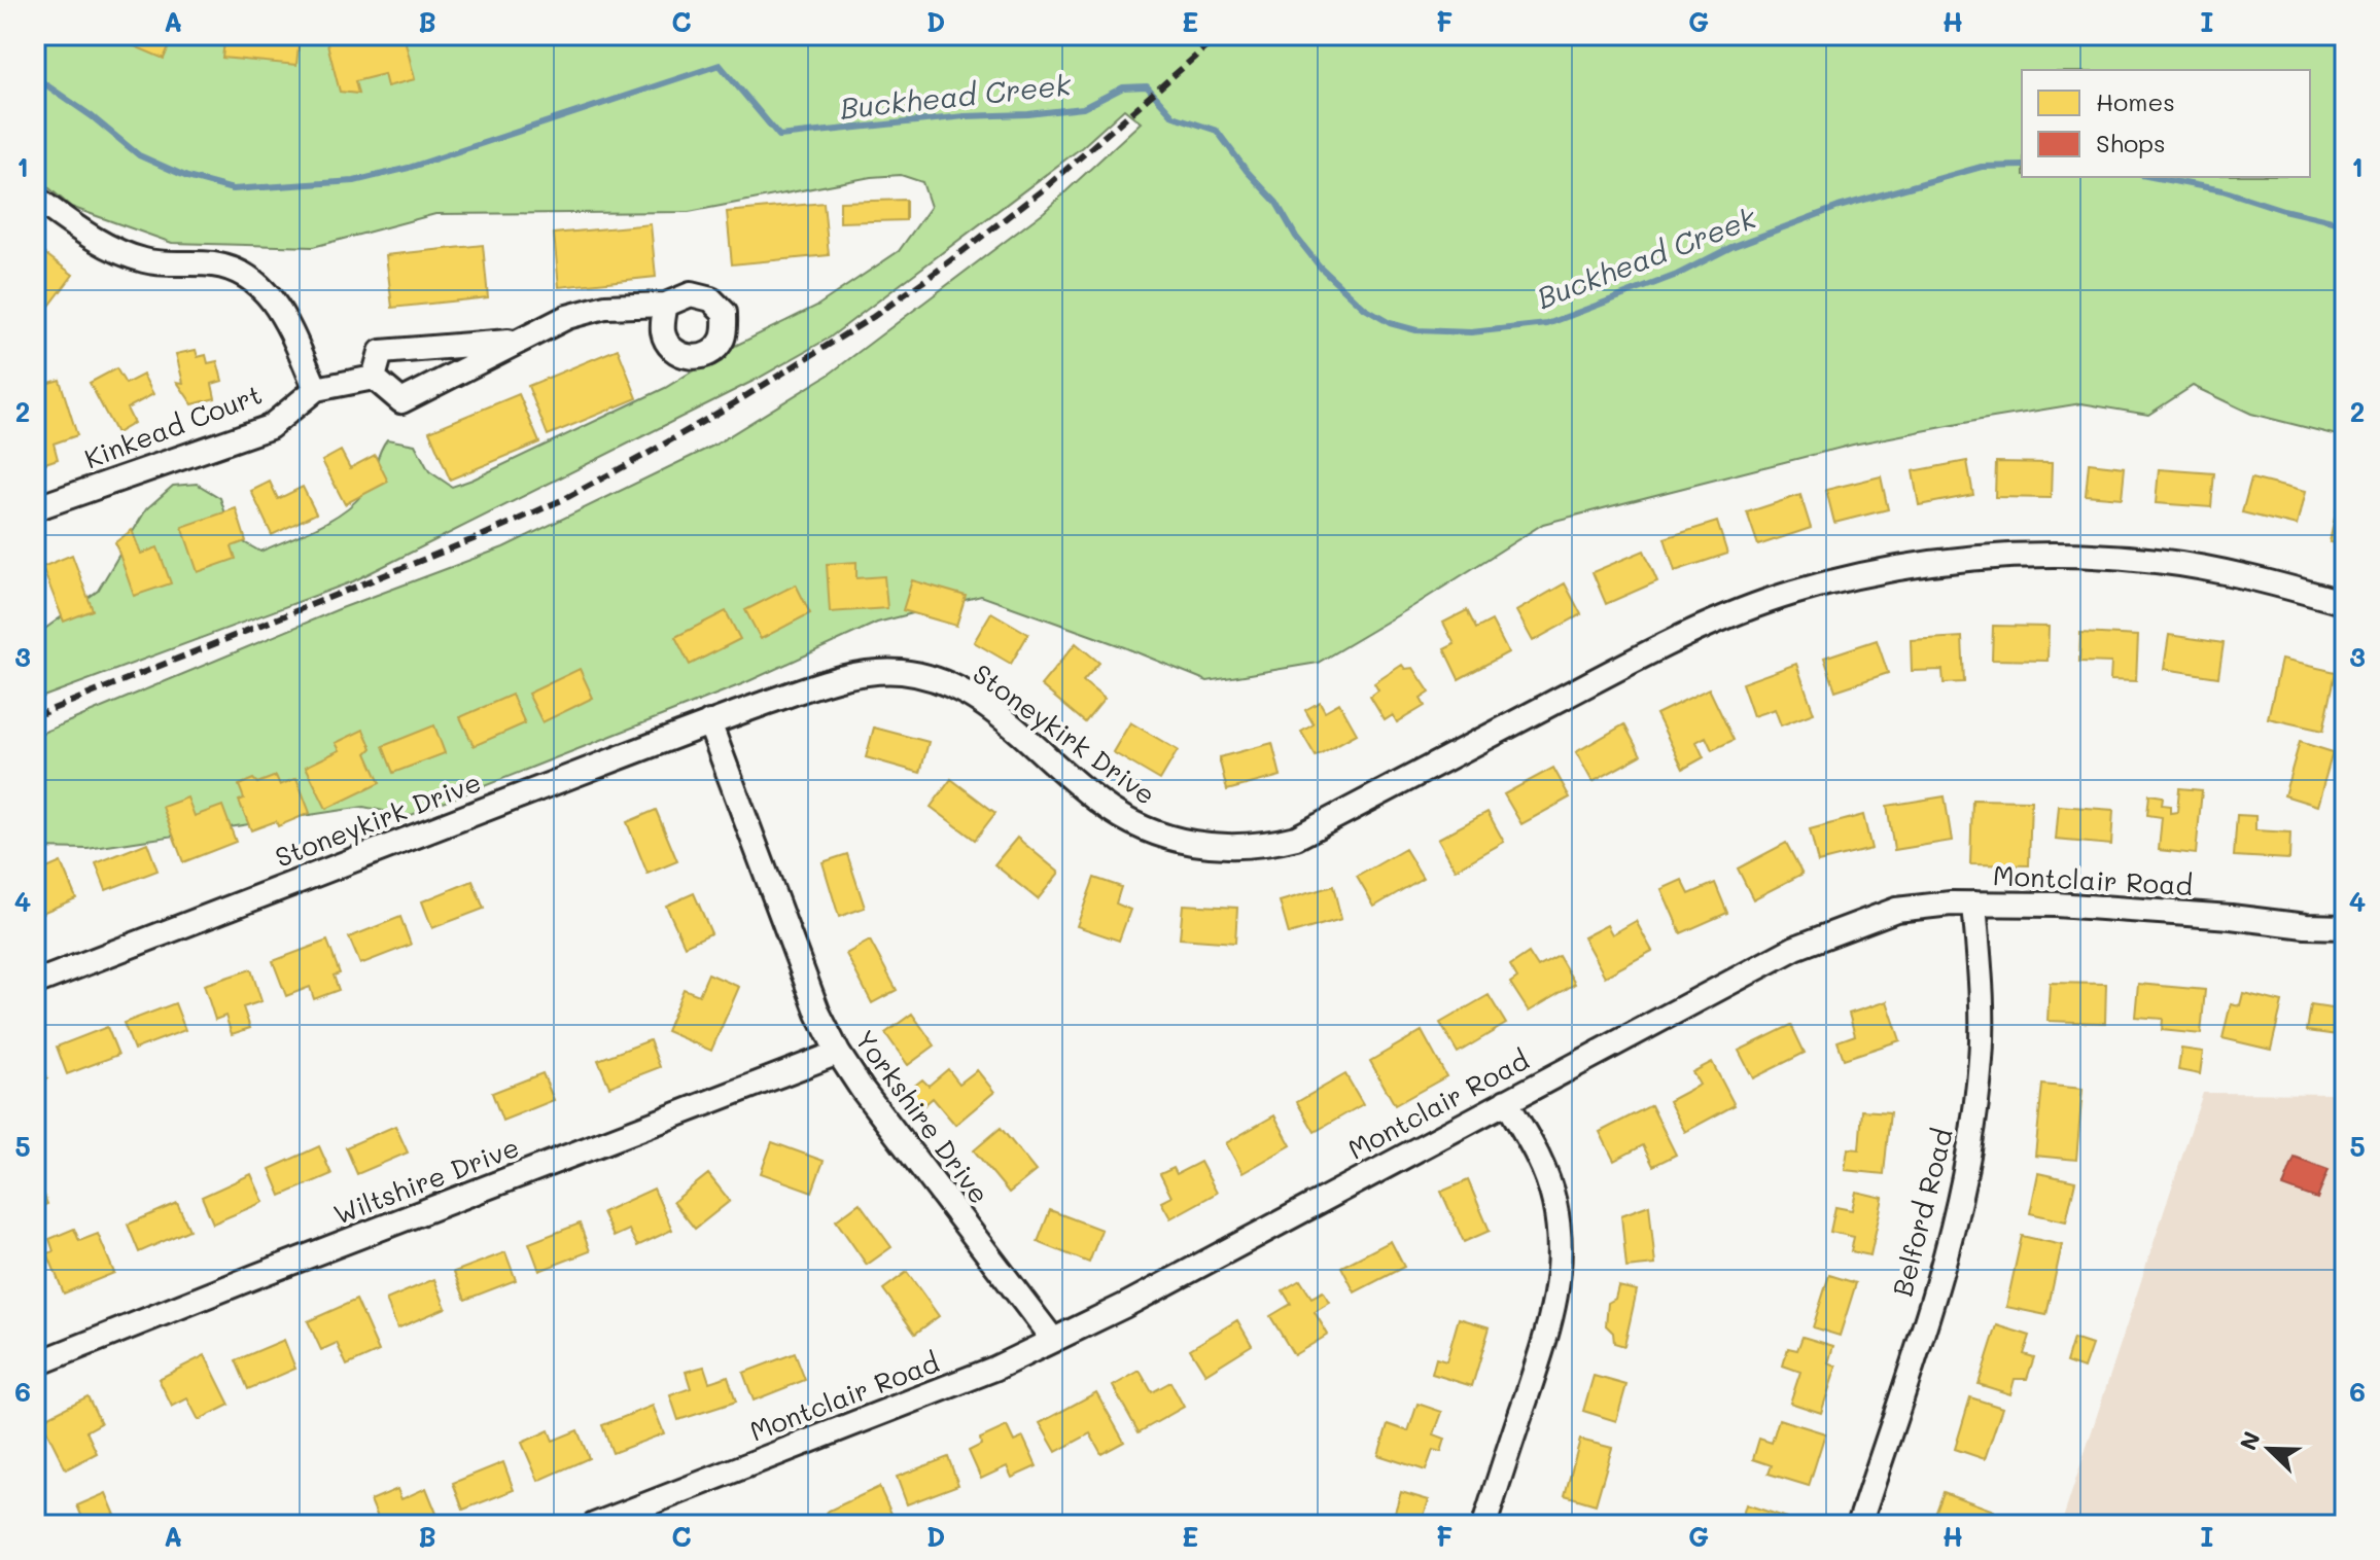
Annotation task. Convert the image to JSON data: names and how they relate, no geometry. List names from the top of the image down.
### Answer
{
  "streets": {
    "street": [
      "Kinkead Court",
      "Stoneykirk Drive",
      "Montclair Road",
      "Yorkshire Drive",
      "Wiltshire Drive",
      "Belford Road"
    ]
  },
  "crossings": [
    ["Stoneykirk Drive", "Yorkshire Drive"],
    ["Montclair Road", "Yorkshire Drive"],
    ["Montclair Road", "Belford Road"],
    ["Yorkshire Drive", "Wiltshire Drive"]
  ],
  "water": ["Buckhead Creek"],
  "legend": ["Homes", "Shops"],
  "north": "top left",
  "grid": {
    "columns": [
      "A",
      "B",
      "C",
      "D",
      "E",
      "F",
      "G",
      "H",
      "I"
    ],
    "rows": [
      "1",
      "2",
      "3",
      "4",
      "5",
      "6"
    ]
  }
}
